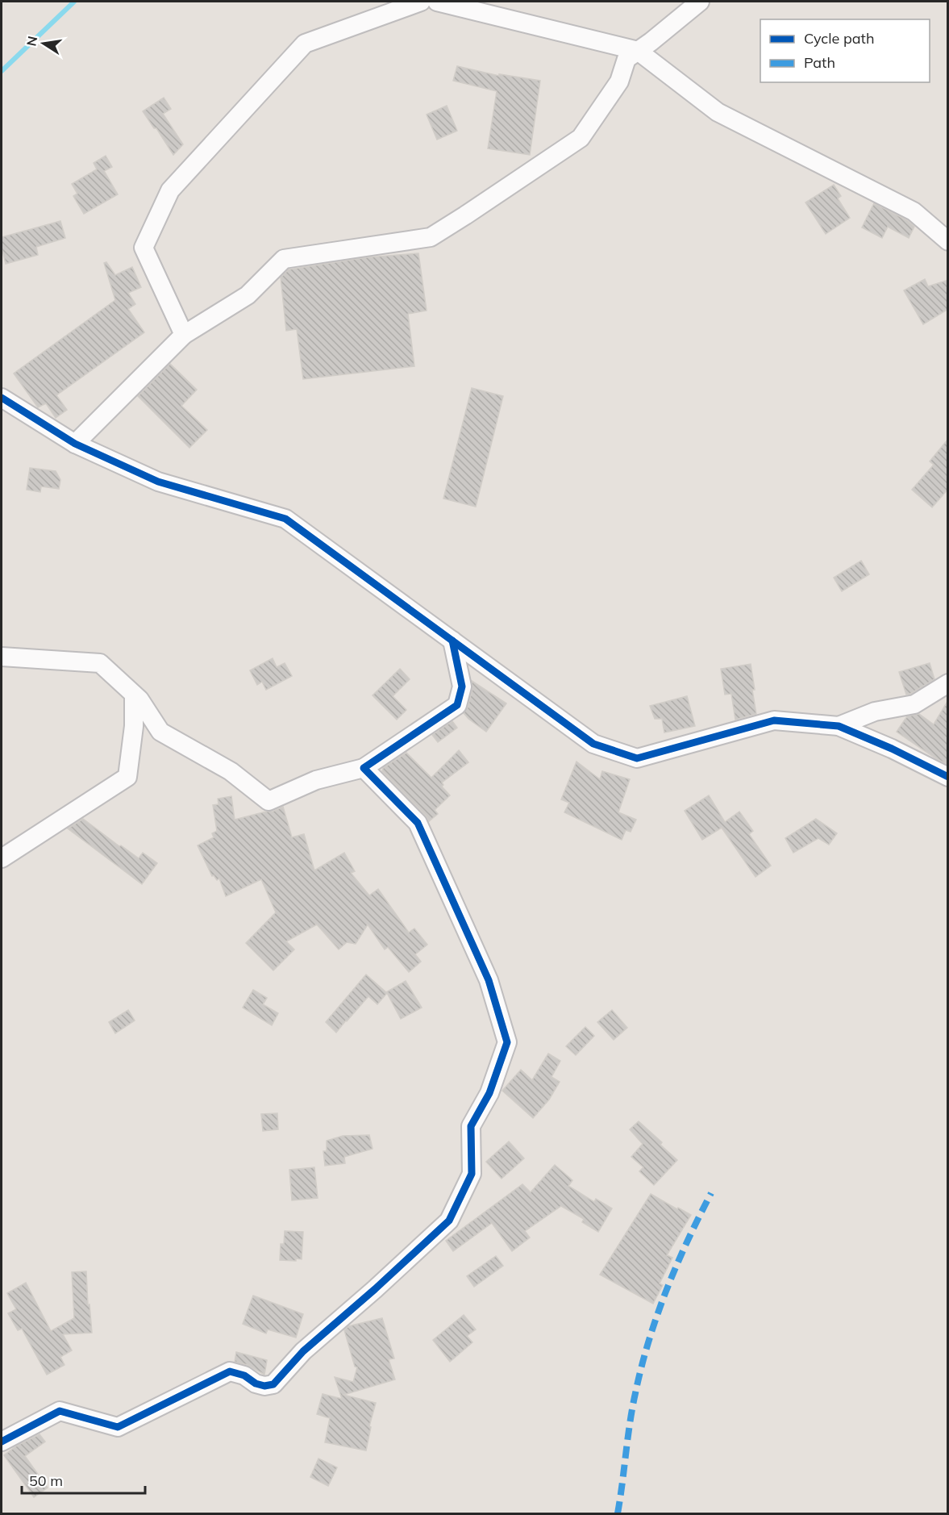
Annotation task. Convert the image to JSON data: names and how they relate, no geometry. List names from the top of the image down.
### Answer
{
  "legend": ["Cycle path", "Path"],
  "scale_bar": "50 m",
  "north": "left"
}
